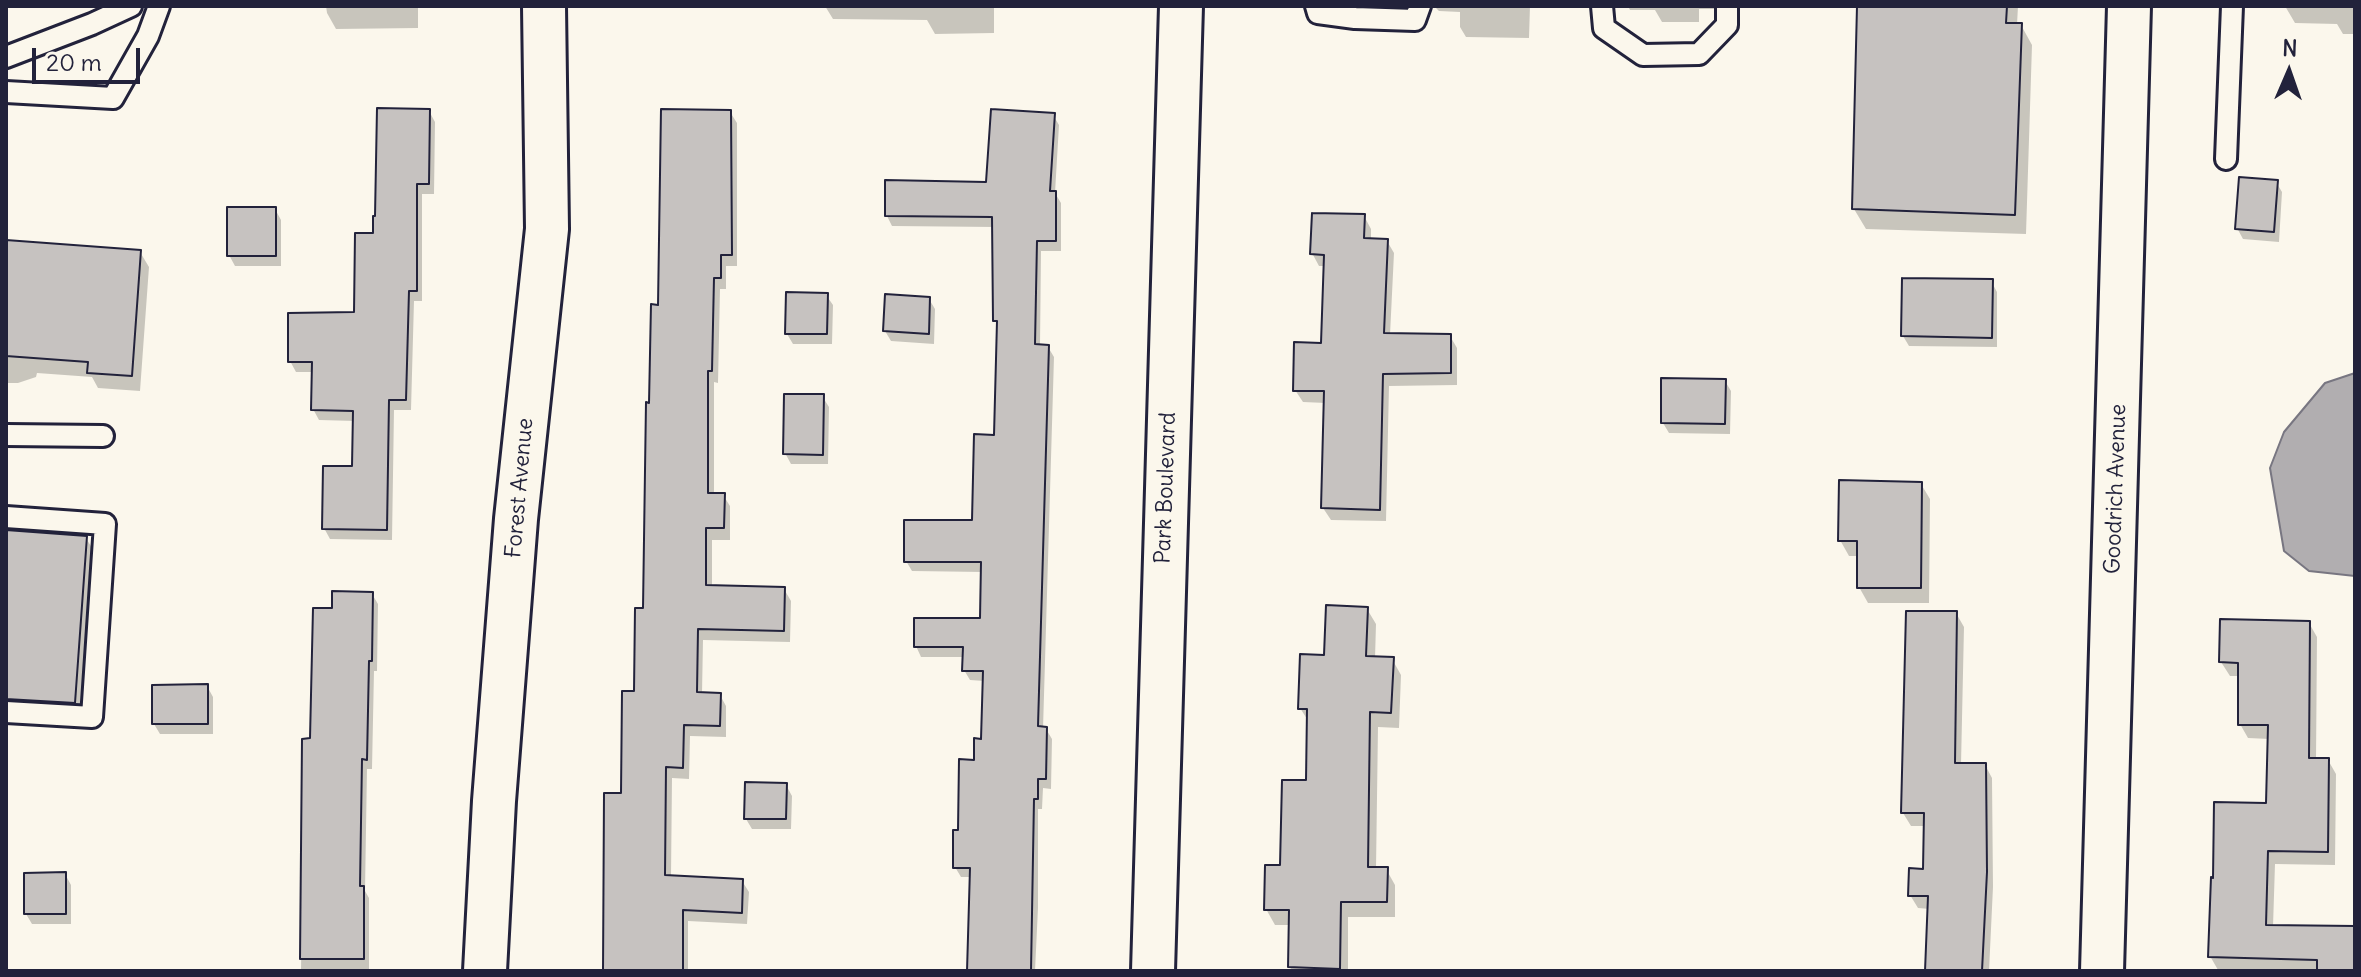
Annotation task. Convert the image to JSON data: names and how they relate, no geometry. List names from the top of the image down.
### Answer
{
  "streets": {
    "street": ["Forest Avenue", "Park Boulevard", "Goodrich Avenue"]
  },
  "scale_bar": "20 m",
  "north": "top"
}
